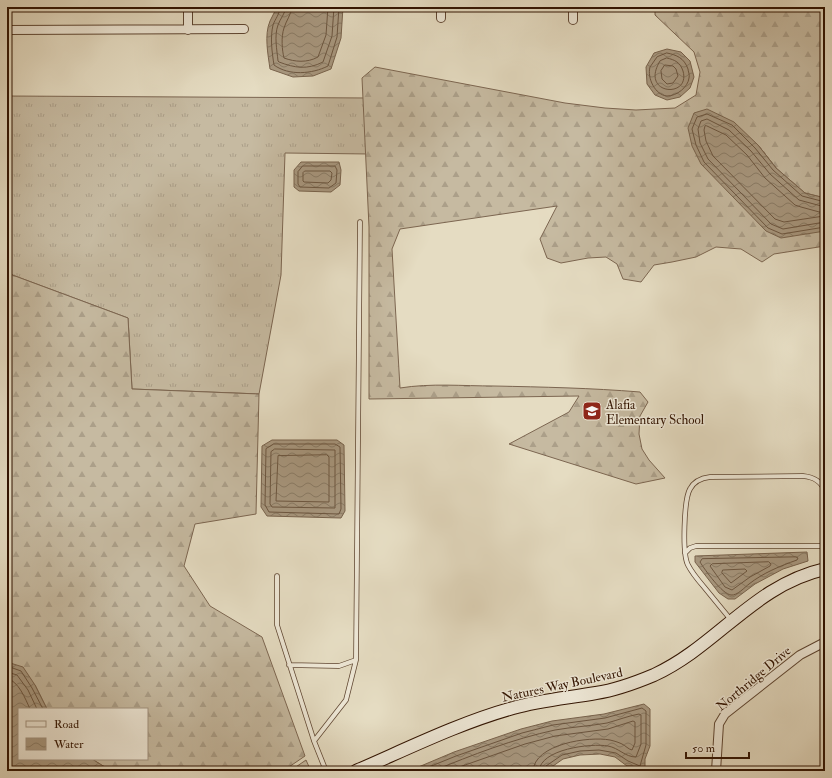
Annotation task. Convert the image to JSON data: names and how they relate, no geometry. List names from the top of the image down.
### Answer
{
  "streets": {
    "street": ["Northridge Drive", "Natures Way Boulevard"]
  },
  "places": {
    "school or university": ["Alafia Elementary School"]
  },
  "legend": ["Road", "Water"],
  "scale_bar": "50 m"
}
